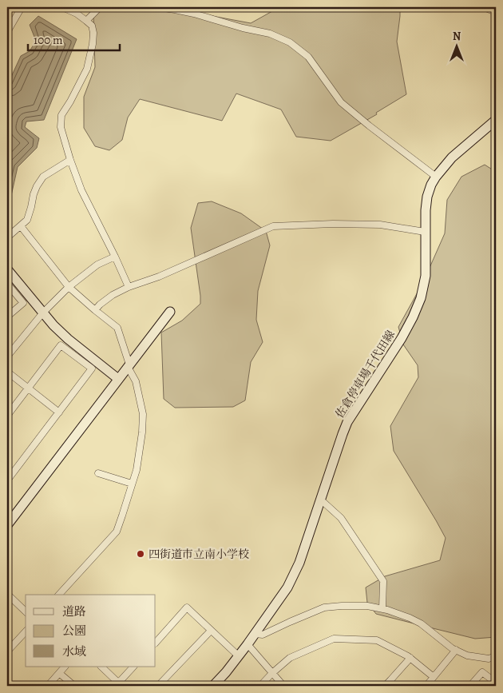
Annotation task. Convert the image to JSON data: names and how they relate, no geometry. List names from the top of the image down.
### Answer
{
  "streets": {
    "main road": ["佐倉停車場千代田線"]
  },
  "places": ["四街道市立南小学校"],
  "legend": ["道路", "公園", "水域"],
  "scale_bar": "100 m",
  "north": "top"
}
